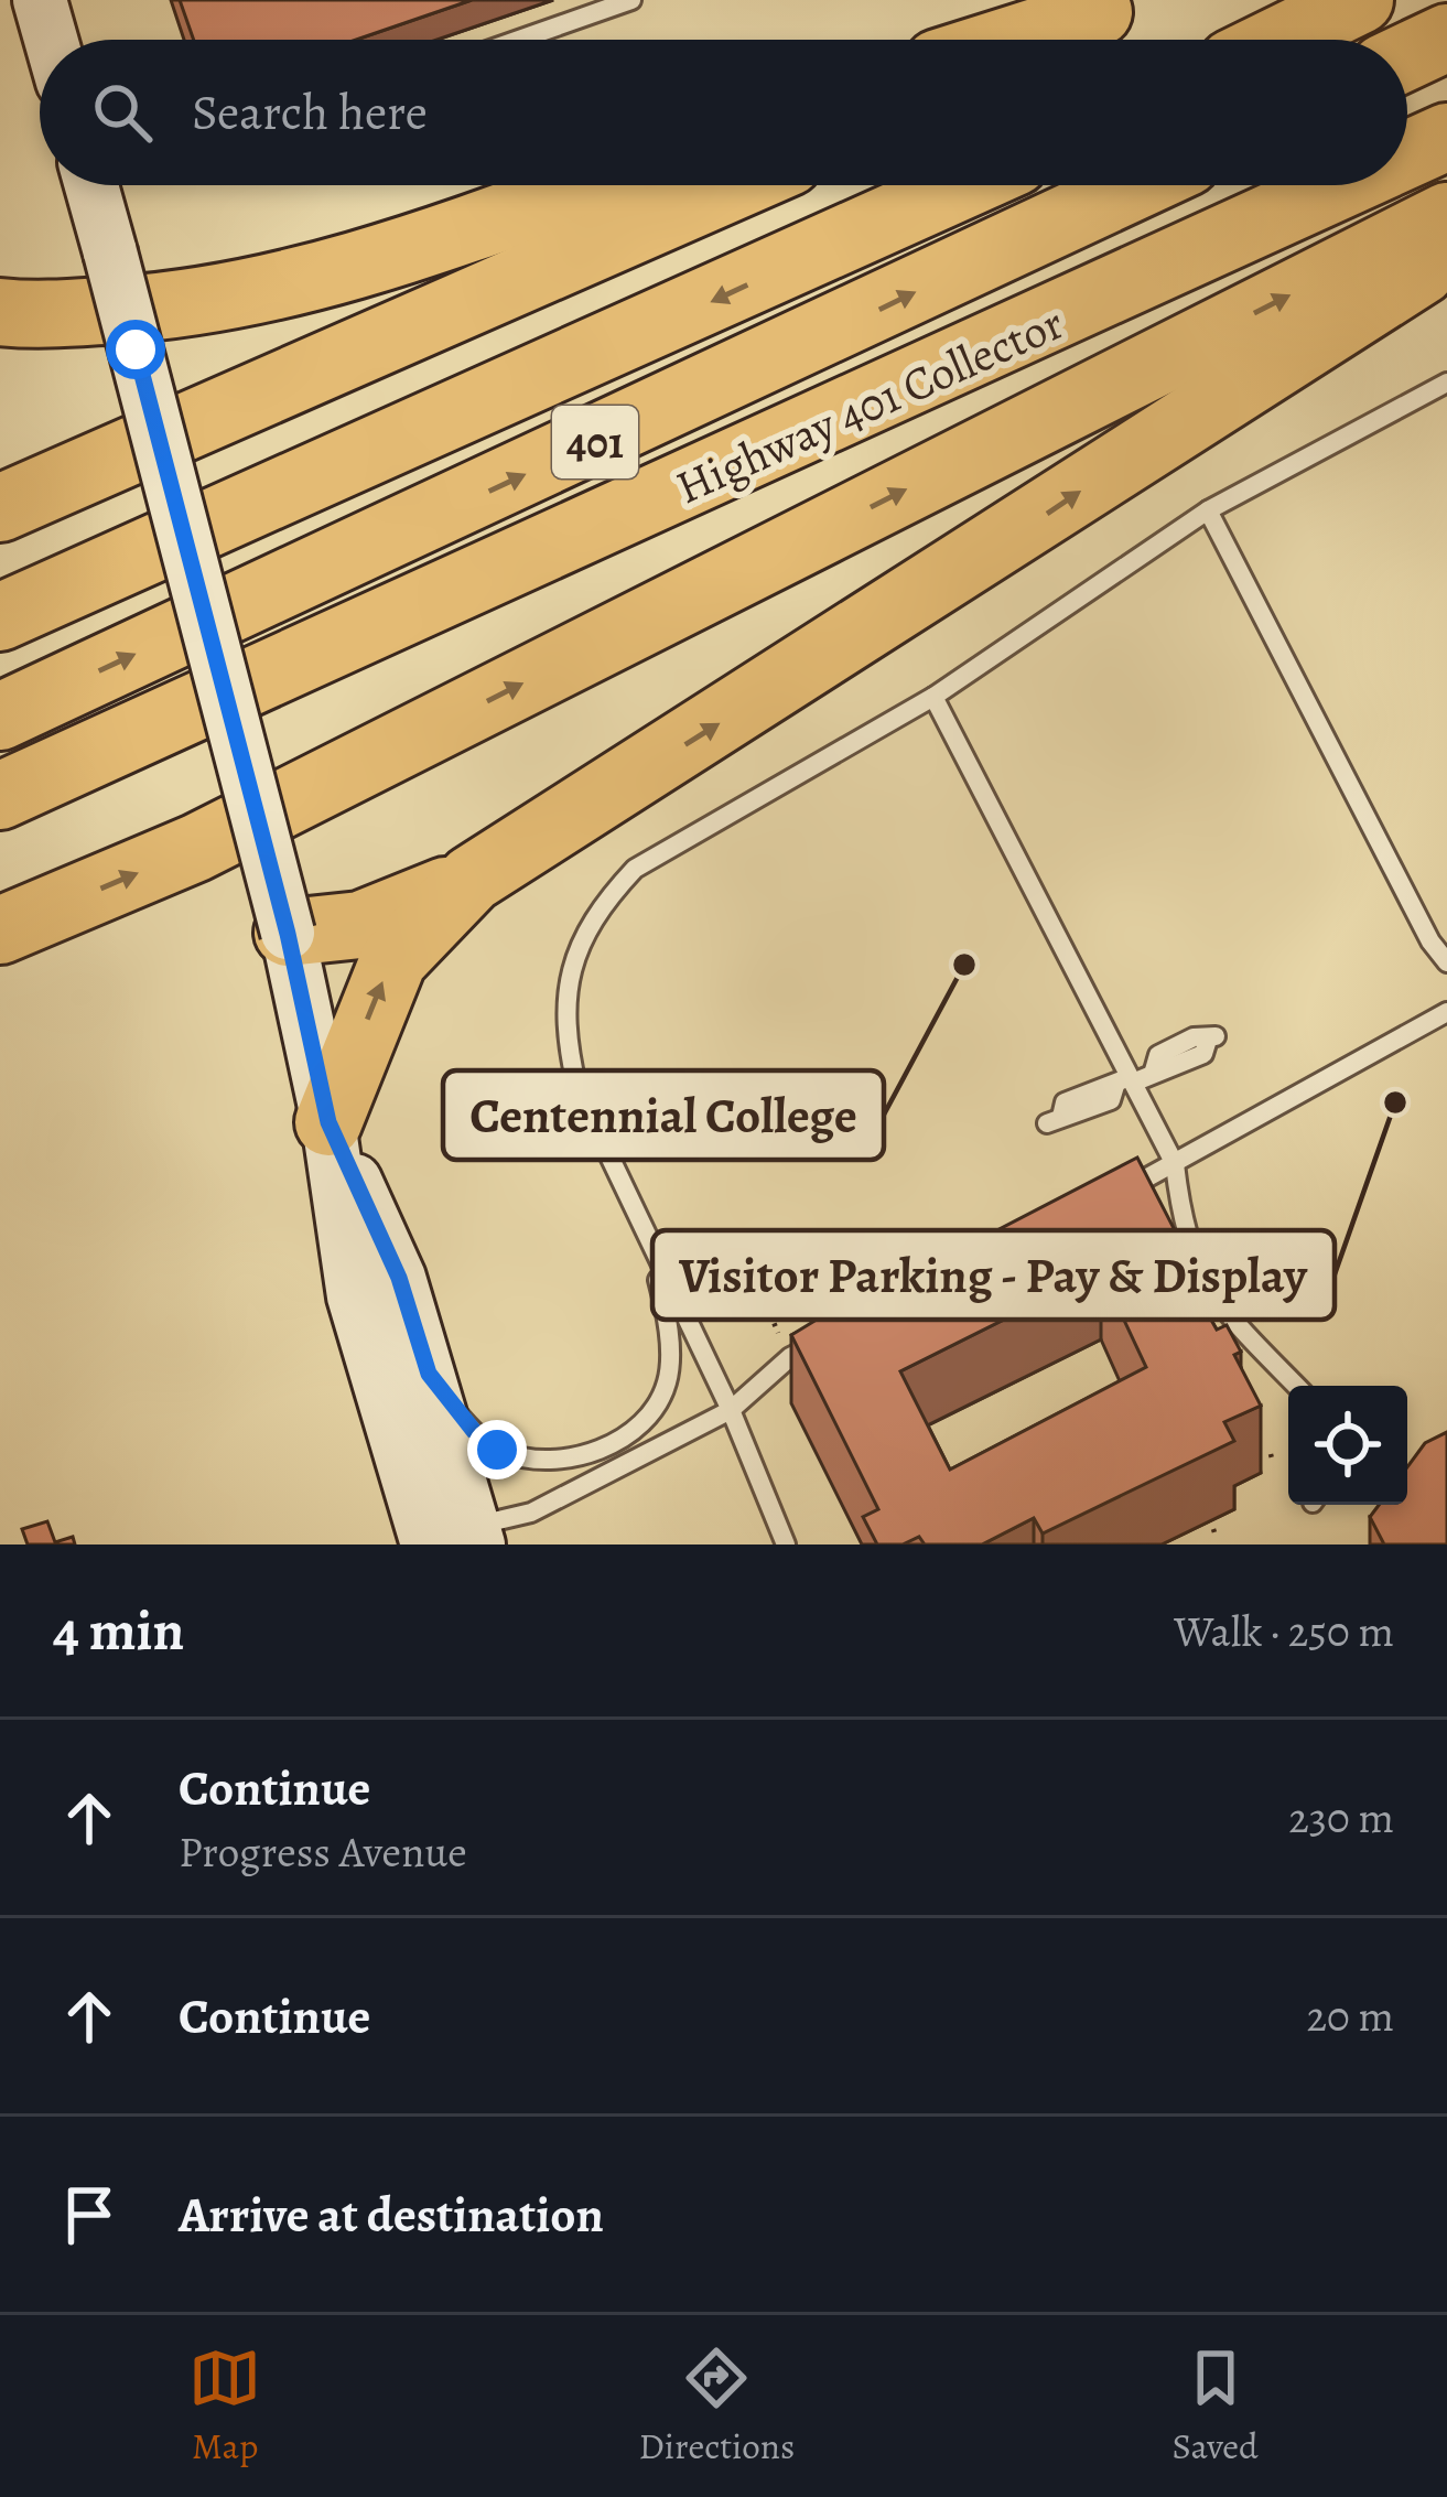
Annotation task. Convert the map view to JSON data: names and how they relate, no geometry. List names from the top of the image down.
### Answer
{
  "streets": {
    "highway": ["Highway 401 Collector", "401"]
  },
  "places": ["Centennial College", "Visitor Parking - Pay & Display"],
  "page": {
    "search": "Search here",
    "heading": ["4 min", "Walk · 250 m"],
    "list": [
      ["Continue", "Progress Avenue", "230 m"],
      ["Continue", "20 m"],
      "Arrive at destination"
    ],
    "nav": ["Map", "Directions", "Saved"]
  }
}
